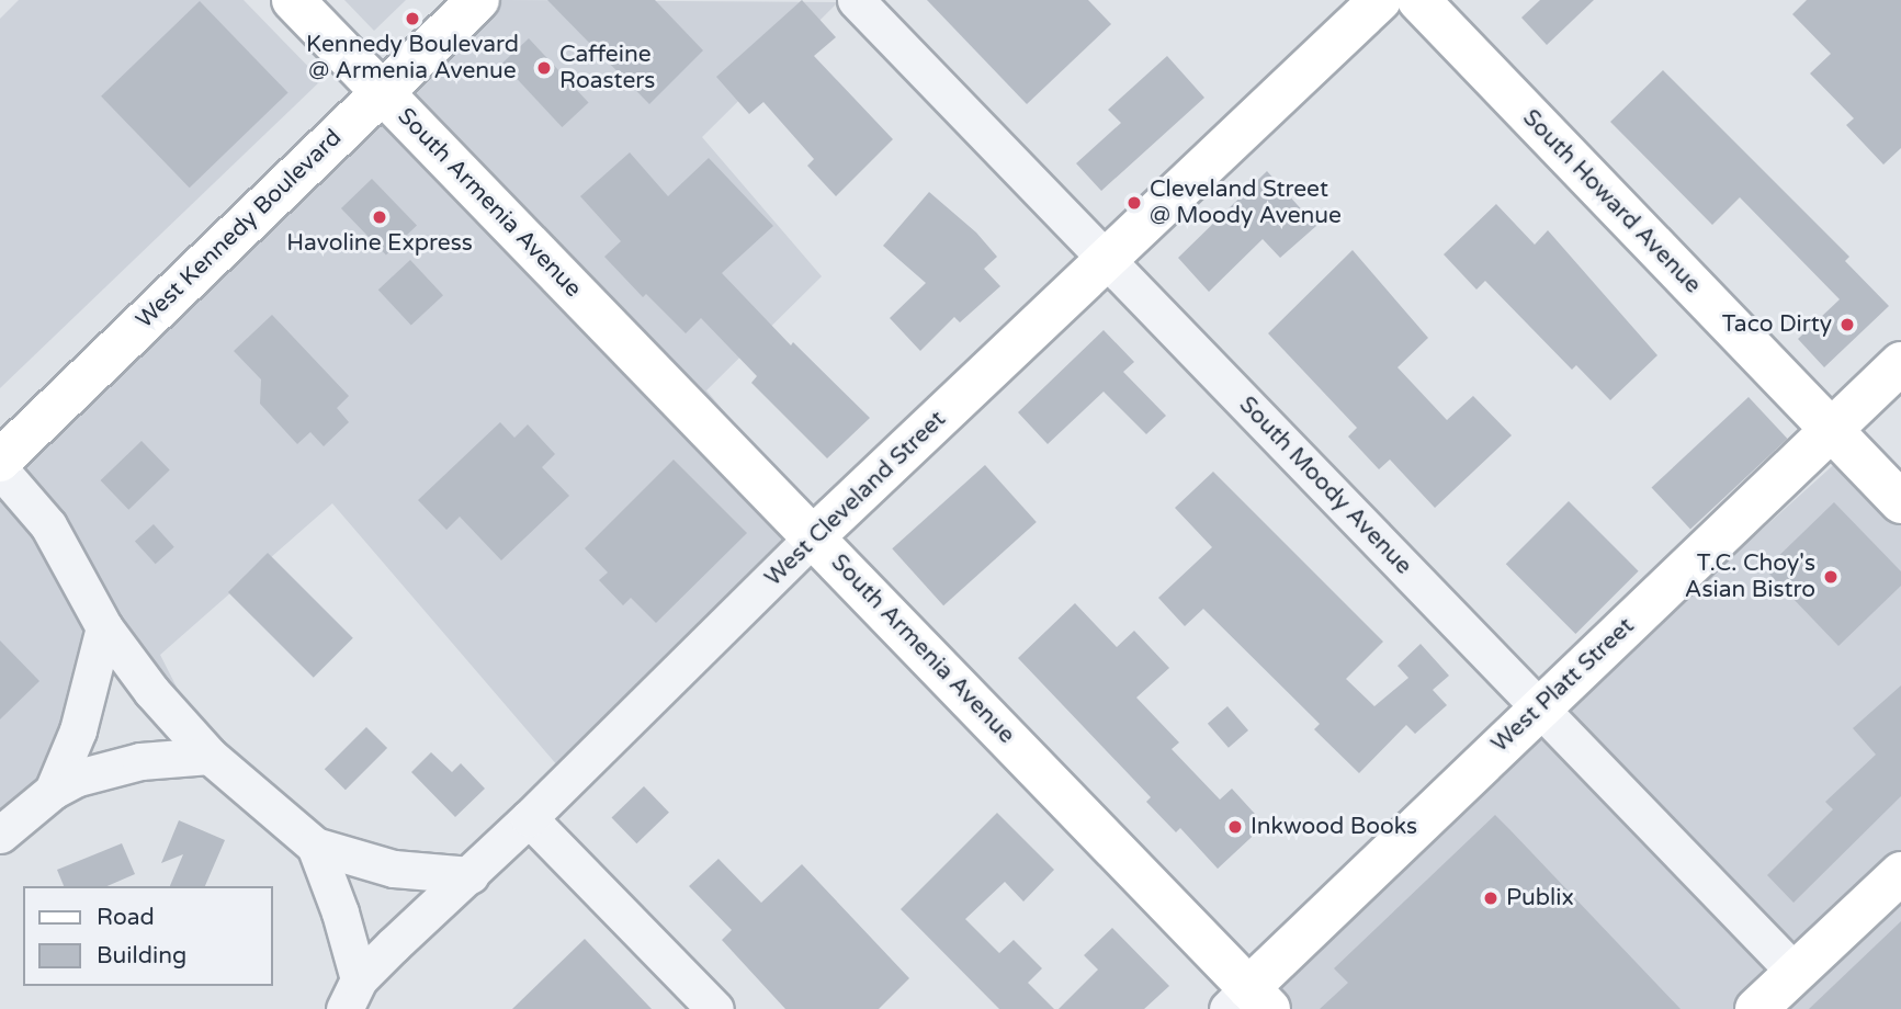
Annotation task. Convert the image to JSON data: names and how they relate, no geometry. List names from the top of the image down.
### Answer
{
  "streets": {
    "main road": [
      "South Howard Avenue",
      "South Armenia Avenue",
      "West Kennedy Boulevard",
      "West Cleveland Street",
      "West Platt Street"
    ],
    "street": ["South Moody Avenue"]
  },
  "crossings": [
    ["South Howard Avenue", "West Platt Street"],
    ["South Armenia Avenue", "West Kennedy Boulevard"],
    ["South Armenia Avenue", "West Cleveland Street"],
    ["South Armenia Avenue", "West Platt Street"],
    ["South Moody Avenue", "West Cleveland Street"],
    ["South Moody Avenue", "West Platt Street"]
  ],
  "places": [
    "Kennedy Boulevard @ Armenia Avenue",
    "Caffeine Roasters",
    "Cleveland Street @ Moody Avenue",
    "Havoline Express",
    "Taco Dirty",
    "T.C. Choy's Asian Bistro",
    "Inkwood Books",
    "Publix"
  ],
  "legend": ["Road", "Building"]
}
